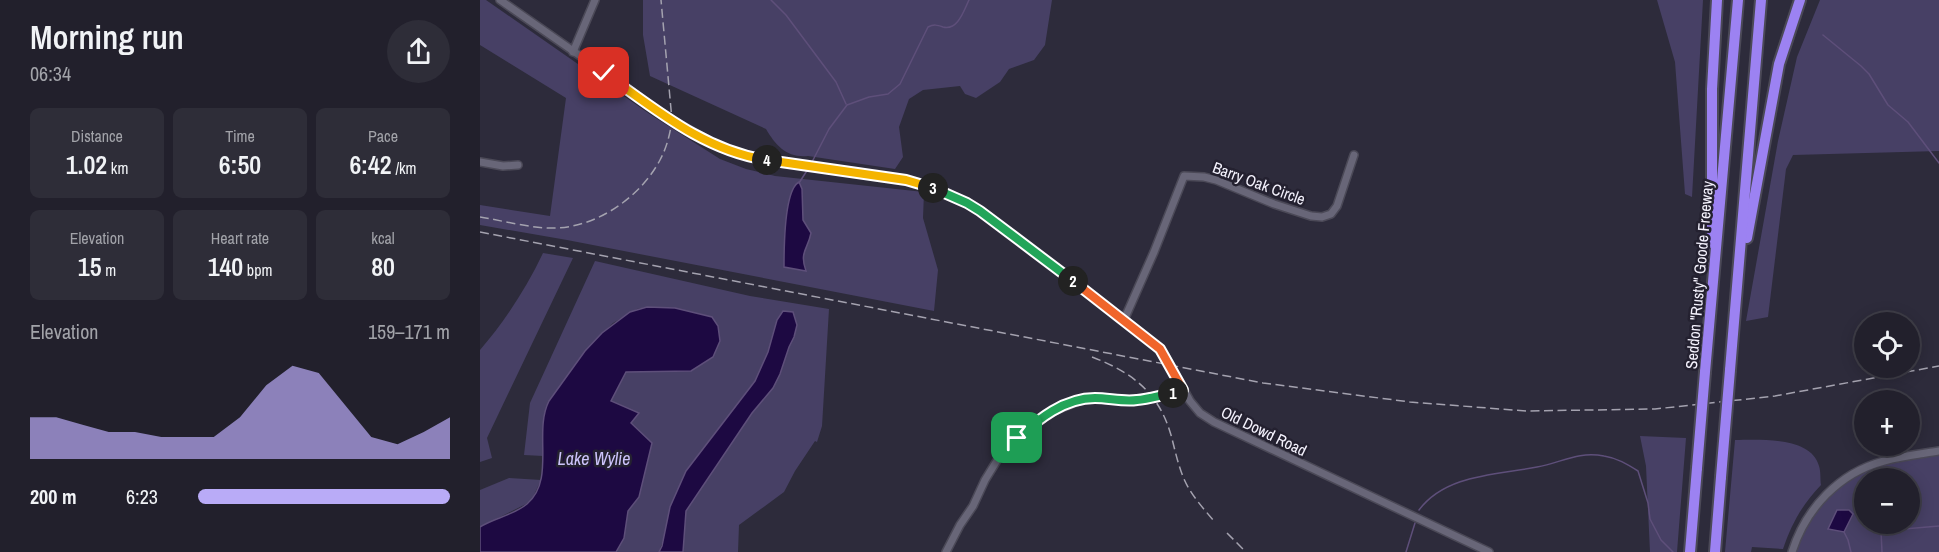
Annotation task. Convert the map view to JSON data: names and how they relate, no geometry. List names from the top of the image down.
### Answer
{
  "streets": {
    "highway": ["Seddon \"Rusty\" Goode Freeway"],
    "street": ["Barry Oak Circle", "Old Dowd Road"]
  },
  "crossings": [
    ["Barry Oak Circle", "Old Dowd Road"]
  ],
  "water": ["Lake Wylie"],
  "page": {
    "heading": ["Morning run", "06:34"],
    "stats": [
      ["Distance", "1.02 km"],
      ["Time", "6:50"],
      ["Pace", "6:42 /km"],
      ["Elevation", "15 m"],
      ["Heart rate", "140 bpm"],
      ["kcal", "80"]
    ],
    "pins": [
      "4",
      "3",
      "2",
      "1"
    ],
    "chart": ["Elevation", "159–171 m"],
    "map_buttons": ["+", "−"],
    "list": [
      {
        "name": "200 m",
        "note": "6:23"
      }
    ]
  }
}
